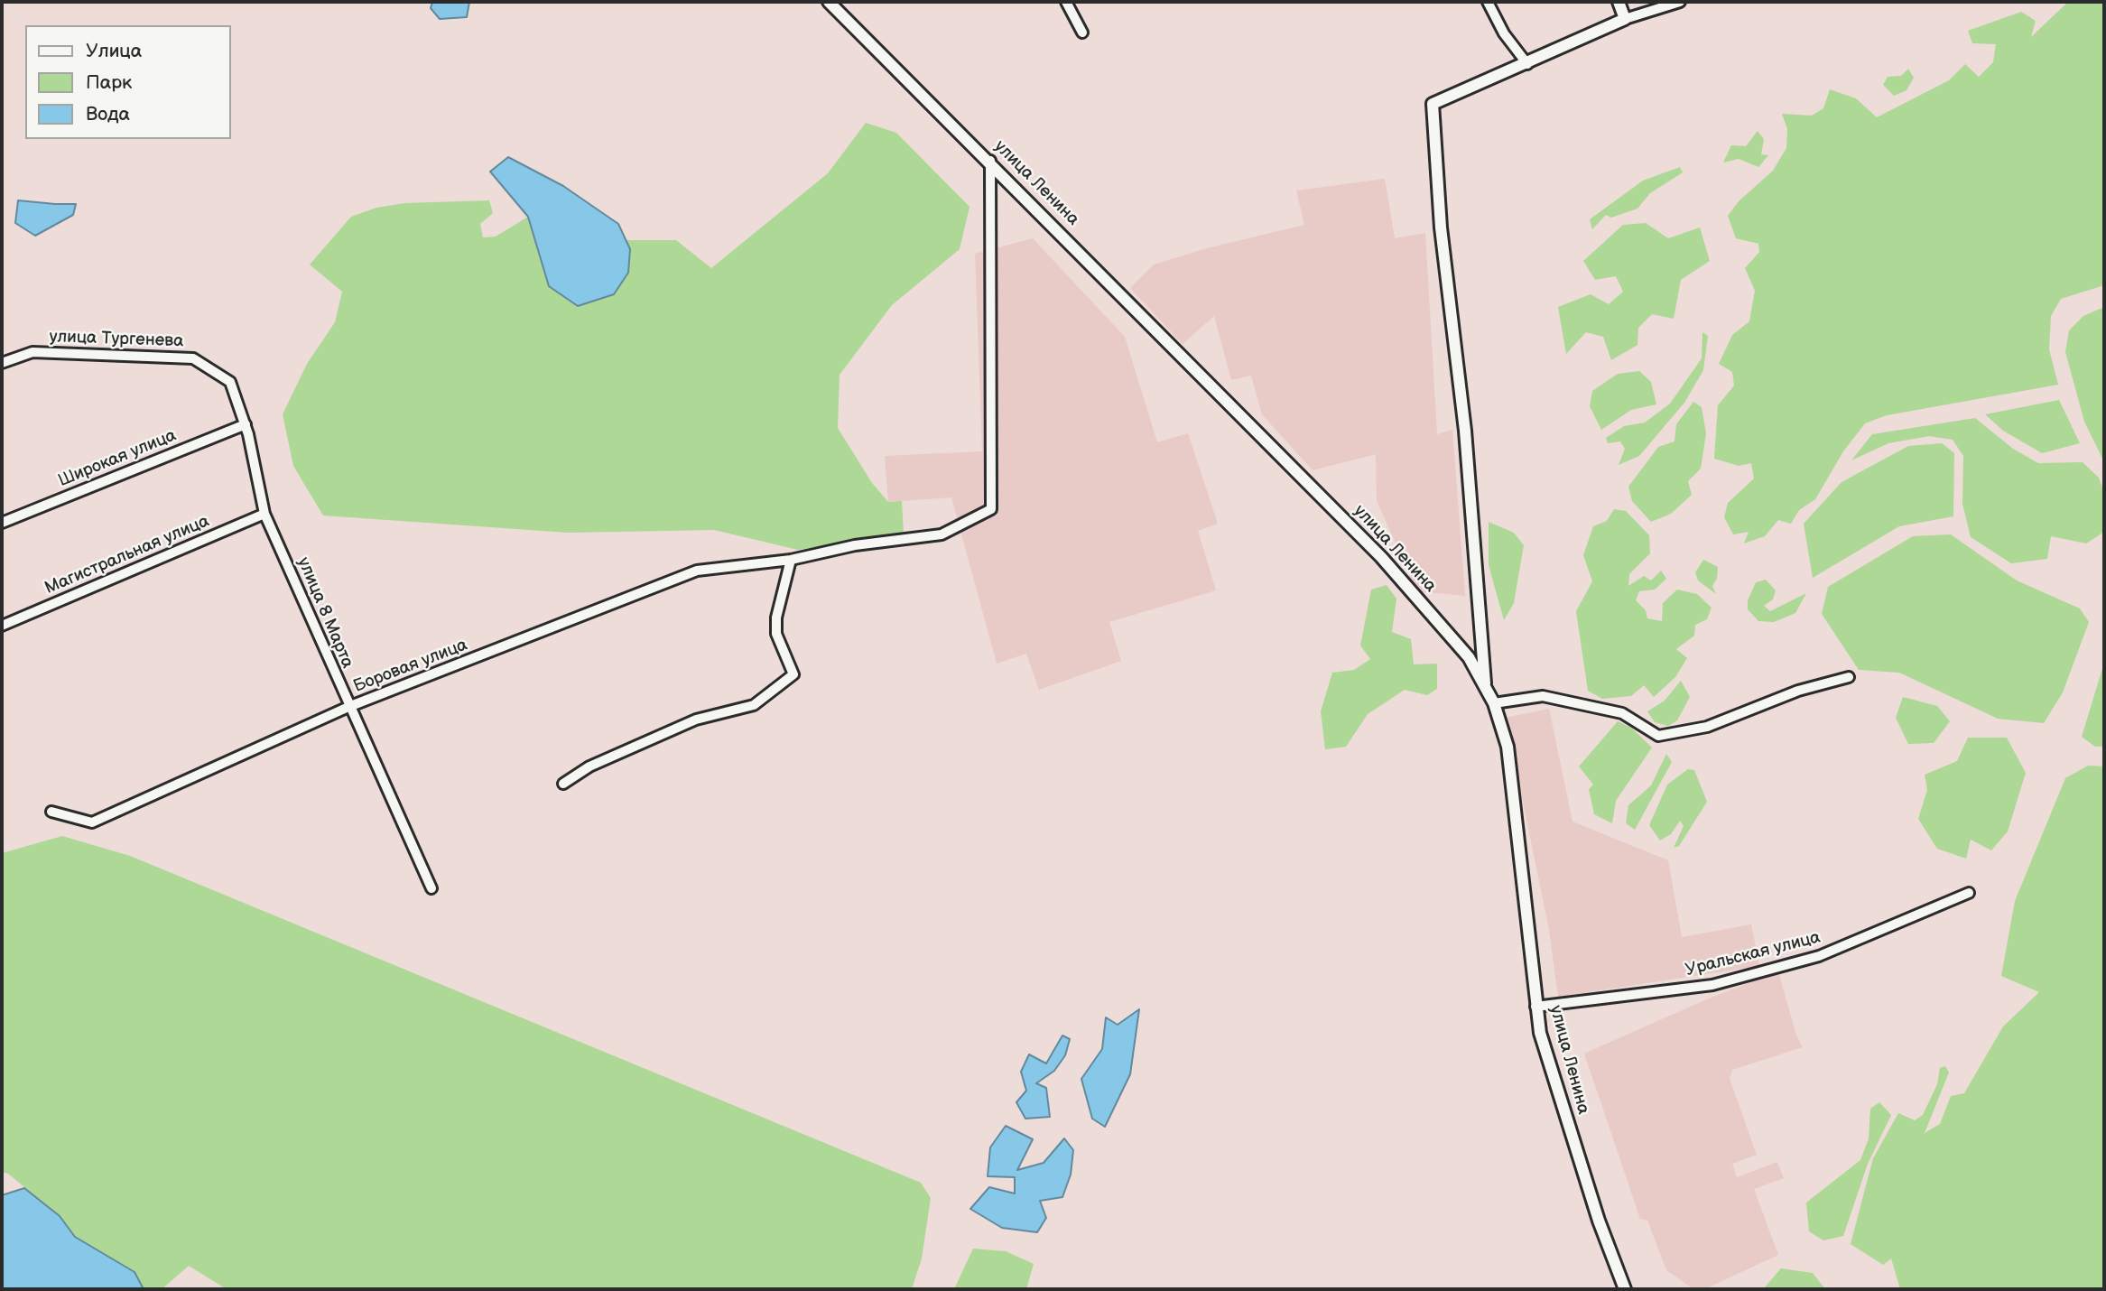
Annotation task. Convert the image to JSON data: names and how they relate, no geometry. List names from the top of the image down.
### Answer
{
  "streets": {
    "street": [
      "улица Ленина",
      "улица Тургенева",
      "Широкая улица",
      "Магистральная улица",
      "улица 8 Марта",
      "Боровая улица",
      "Уральская улица"
    ]
  },
  "crossings": [
    ["улица Ленина", "Боровая улица"],
    ["улица Ленина", "Уральская улица"],
    ["улица Тургенева", "улица 8 Марта"],
    ["Широкая улица", "улица 8 Марта"],
    ["Магистральная улица", "улица 8 Марта"],
    ["улица 8 Марта", "Боровая улица"]
  ],
  "legend": ["Улица", "Парк", "Вода"]
}
